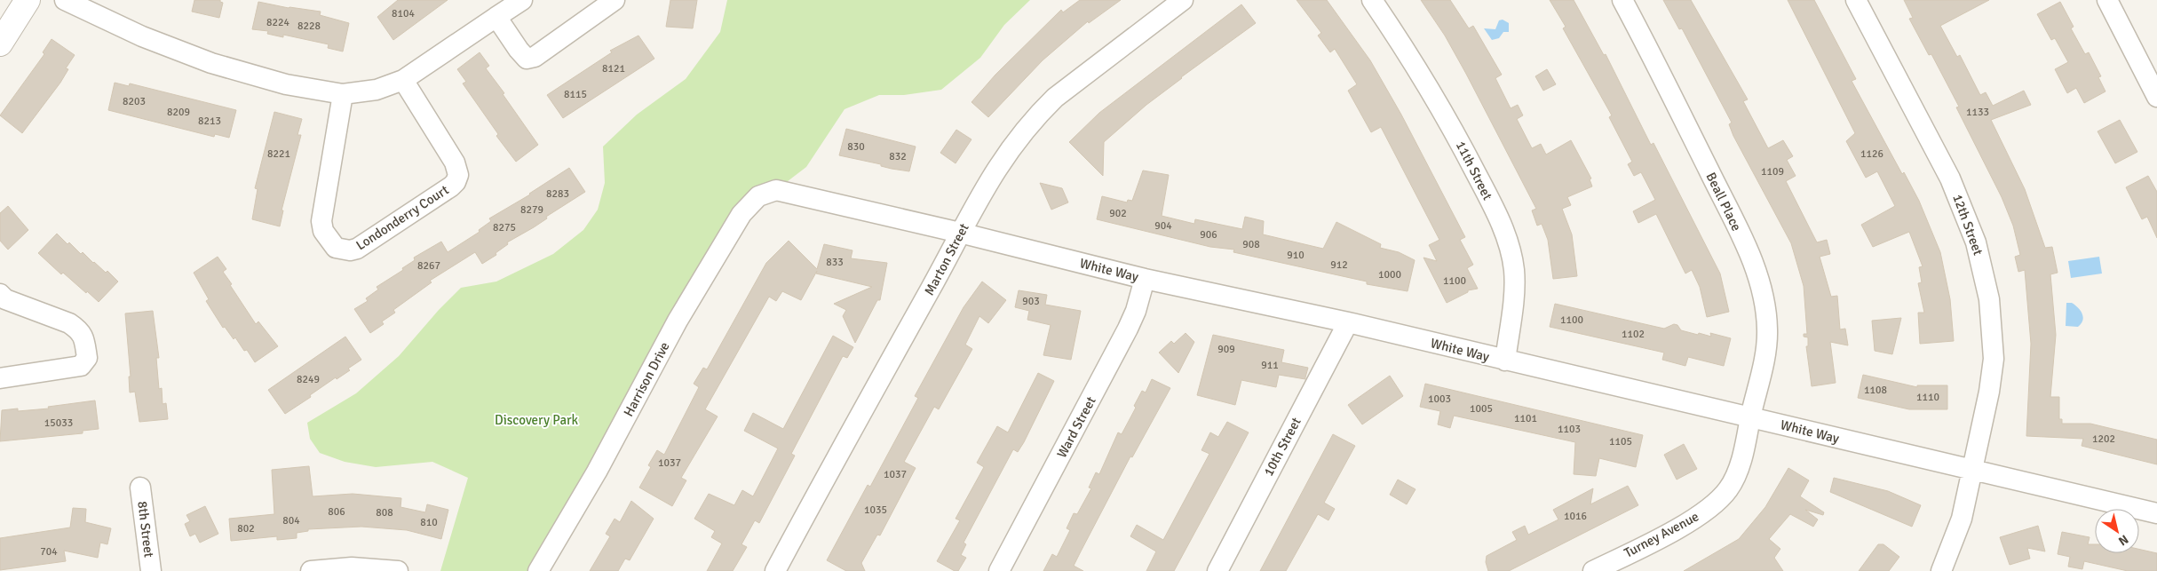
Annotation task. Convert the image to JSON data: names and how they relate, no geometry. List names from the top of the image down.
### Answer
{
  "streets": {
    "street": [
      "11th Street",
      "Beall Place",
      "Londonderry Court",
      "12th Street",
      "Marton Street",
      "White Way",
      "Harrison Drive",
      "Ward Street",
      "10th Street",
      "8th Street",
      "Turney Avenue"
    ]
  },
  "crossings": [
    ["11th Street", "White Way"],
    ["Beall Place", "White Way"],
    ["Beall Place", "Turney Avenue"],
    ["12th Street", "White Way"],
    ["Marton Street", "White Way"],
    ["White Way", "Harrison Drive"],
    ["White Way", "Ward Street"],
    ["White Way", "10th Street"],
    ["White Way", "Turney Avenue"]
  ],
  "parks": ["Discovery Park"],
  "house_numbers": [
    "8104",
    "8224",
    "8228",
    "8121",
    "8115",
    "8203",
    "8209",
    "1133",
    "8213",
    "830",
    "8221",
    "1126",
    "832",
    "1109",
    "8283",
    "8279",
    "902",
    "904",
    "8275",
    "906",
    "908",
    "910",
    "833",
    "912",
    "8267",
    "1000",
    "1100",
    "903",
    "1100",
    "1102",
    "909",
    "911",
    "8249",
    "1108",
    "1110",
    "1003",
    "1005",
    "1101",
    "15033",
    "1103",
    "1202",
    "1105",
    "1037",
    "1037",
    "1035",
    "806",
    "808",
    "1016",
    "804",
    "810",
    "802",
    "704"
  ],
  "north": "bottom right"
}
